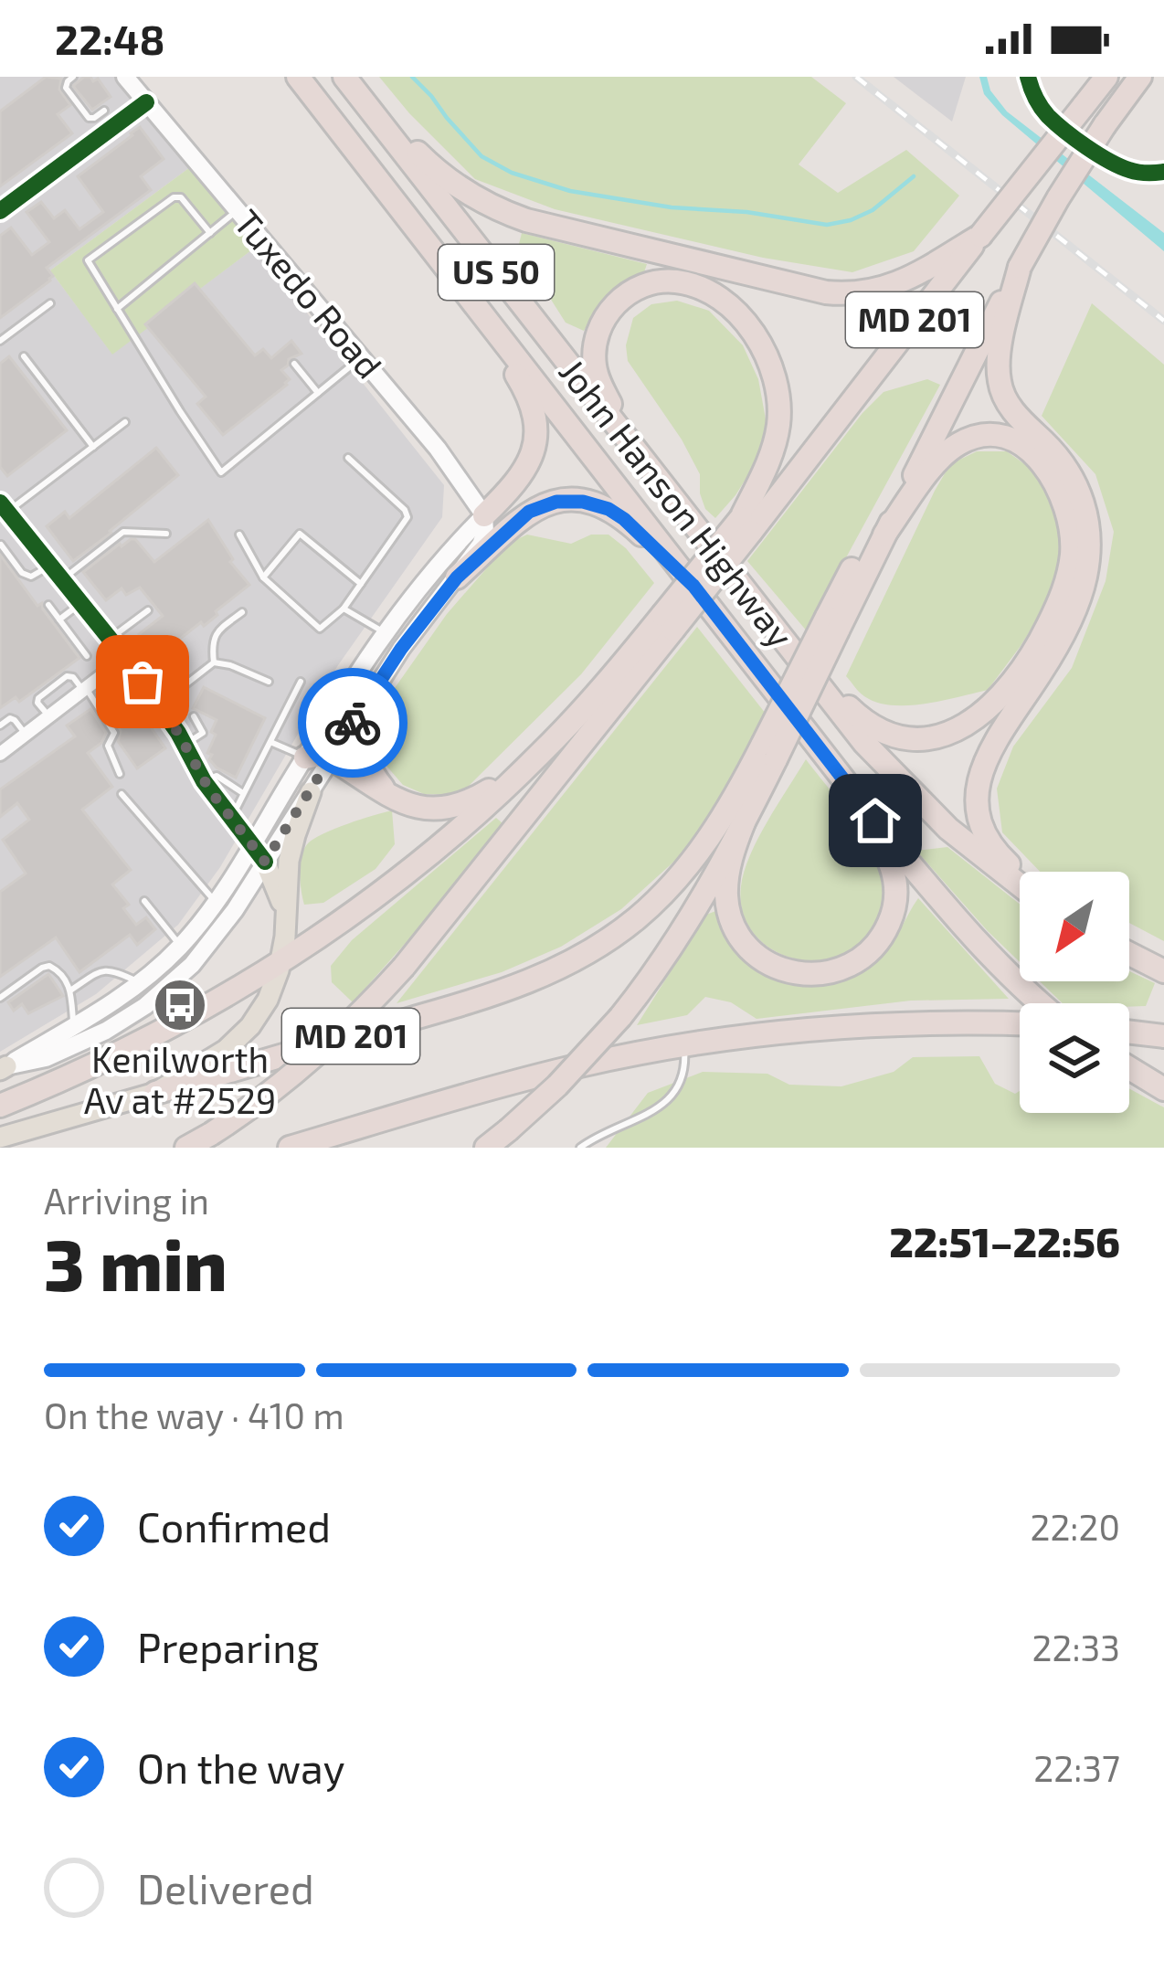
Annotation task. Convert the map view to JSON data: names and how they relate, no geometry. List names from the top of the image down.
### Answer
{
  "streets": {
    "highway": ["US 50", "MD 201", "John Hanson Highway"],
    "main road": ["Tuxedo Road"]
  },
  "places": {
    "bus stop": ["Kenilworth Av at #2529"]
  },
  "north": "bottom left",
  "page": {
    "status": "22:48",
    "heading": ["3 min", "Arriving in", "22:51–22:56"],
    "bar": "On the way · 410 m",
    "list": [
      ["Confirmed", "22:20"],
      ["Preparing", "22:33"],
      ["On the way", "22:37"],
      "Delivered"
    ]
  }
}
